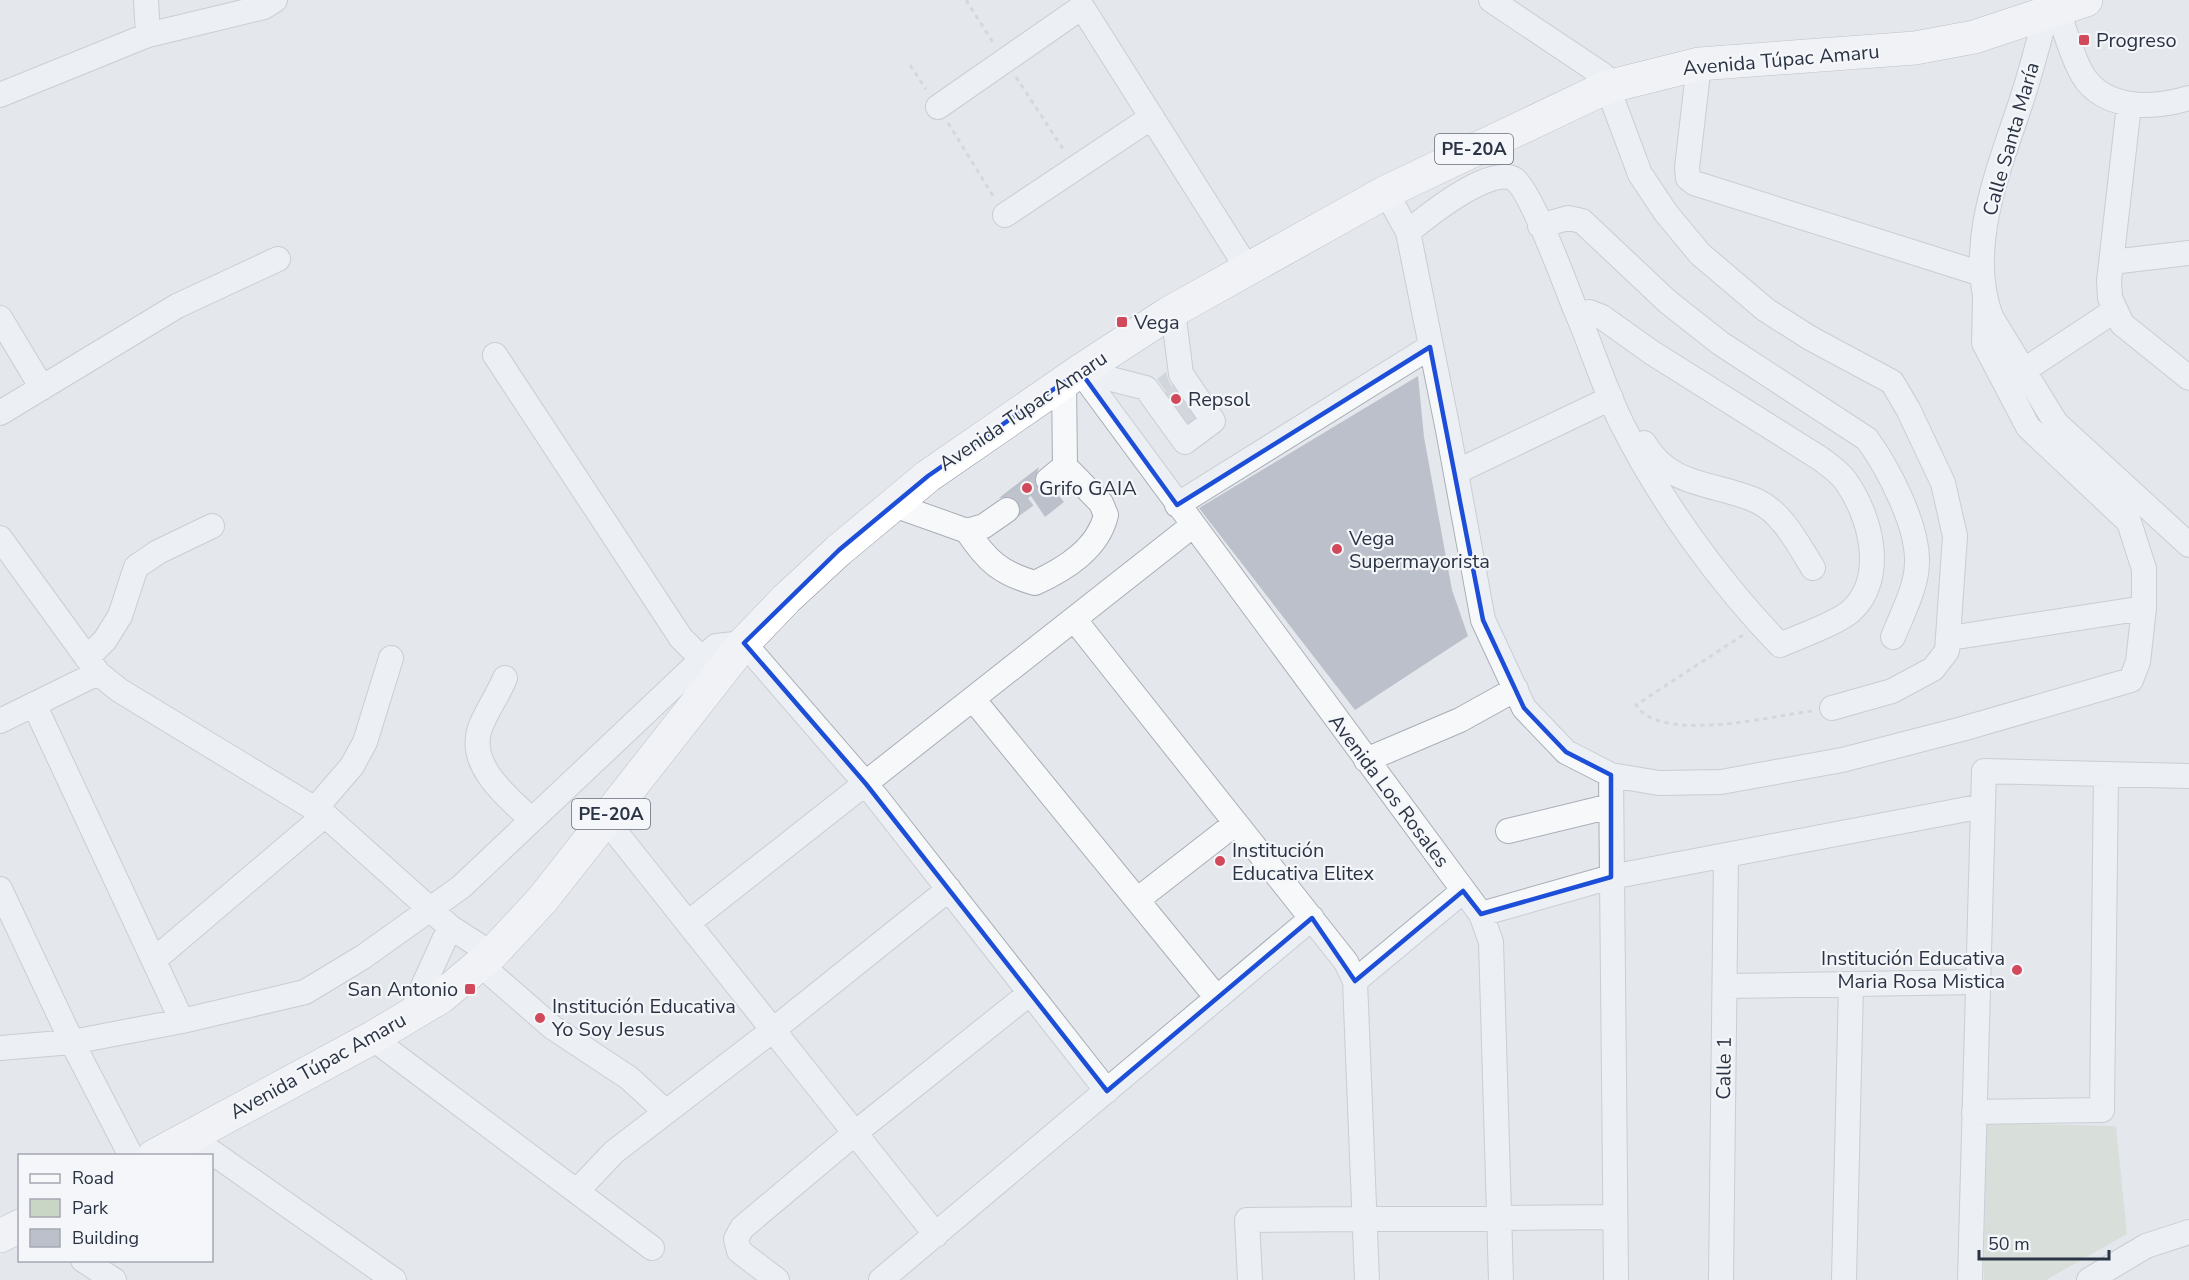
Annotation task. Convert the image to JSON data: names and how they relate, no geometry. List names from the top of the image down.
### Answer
{
  "streets": {
    "highway": ["Avenida Túpac Amaru", "PE-20A"],
    "street": ["Calle Santa María", "Avenida Los Rosales", "Calle 1"]
  },
  "crossings": [
    ["Avenida Túpac Amaru", "Calle Santa María"],
    ["Avenida Túpac Amaru", "Avenida Los Rosales"]
  ],
  "places": {
    "transit": ["Progreso", "Vega", "San Antonio"],
    "other": [
      "Repsol",
      "Grifo GAIA",
      "Vega Supermayorista",
      "Institución Educativa Elitex",
      "Institución Educativa Maria Rosa Mistica",
      "Institución Educativa Yo Soy Jesus"
    ]
  },
  "legend": ["Road", "Park", "Building"],
  "scale_bar": "50 m"
}
